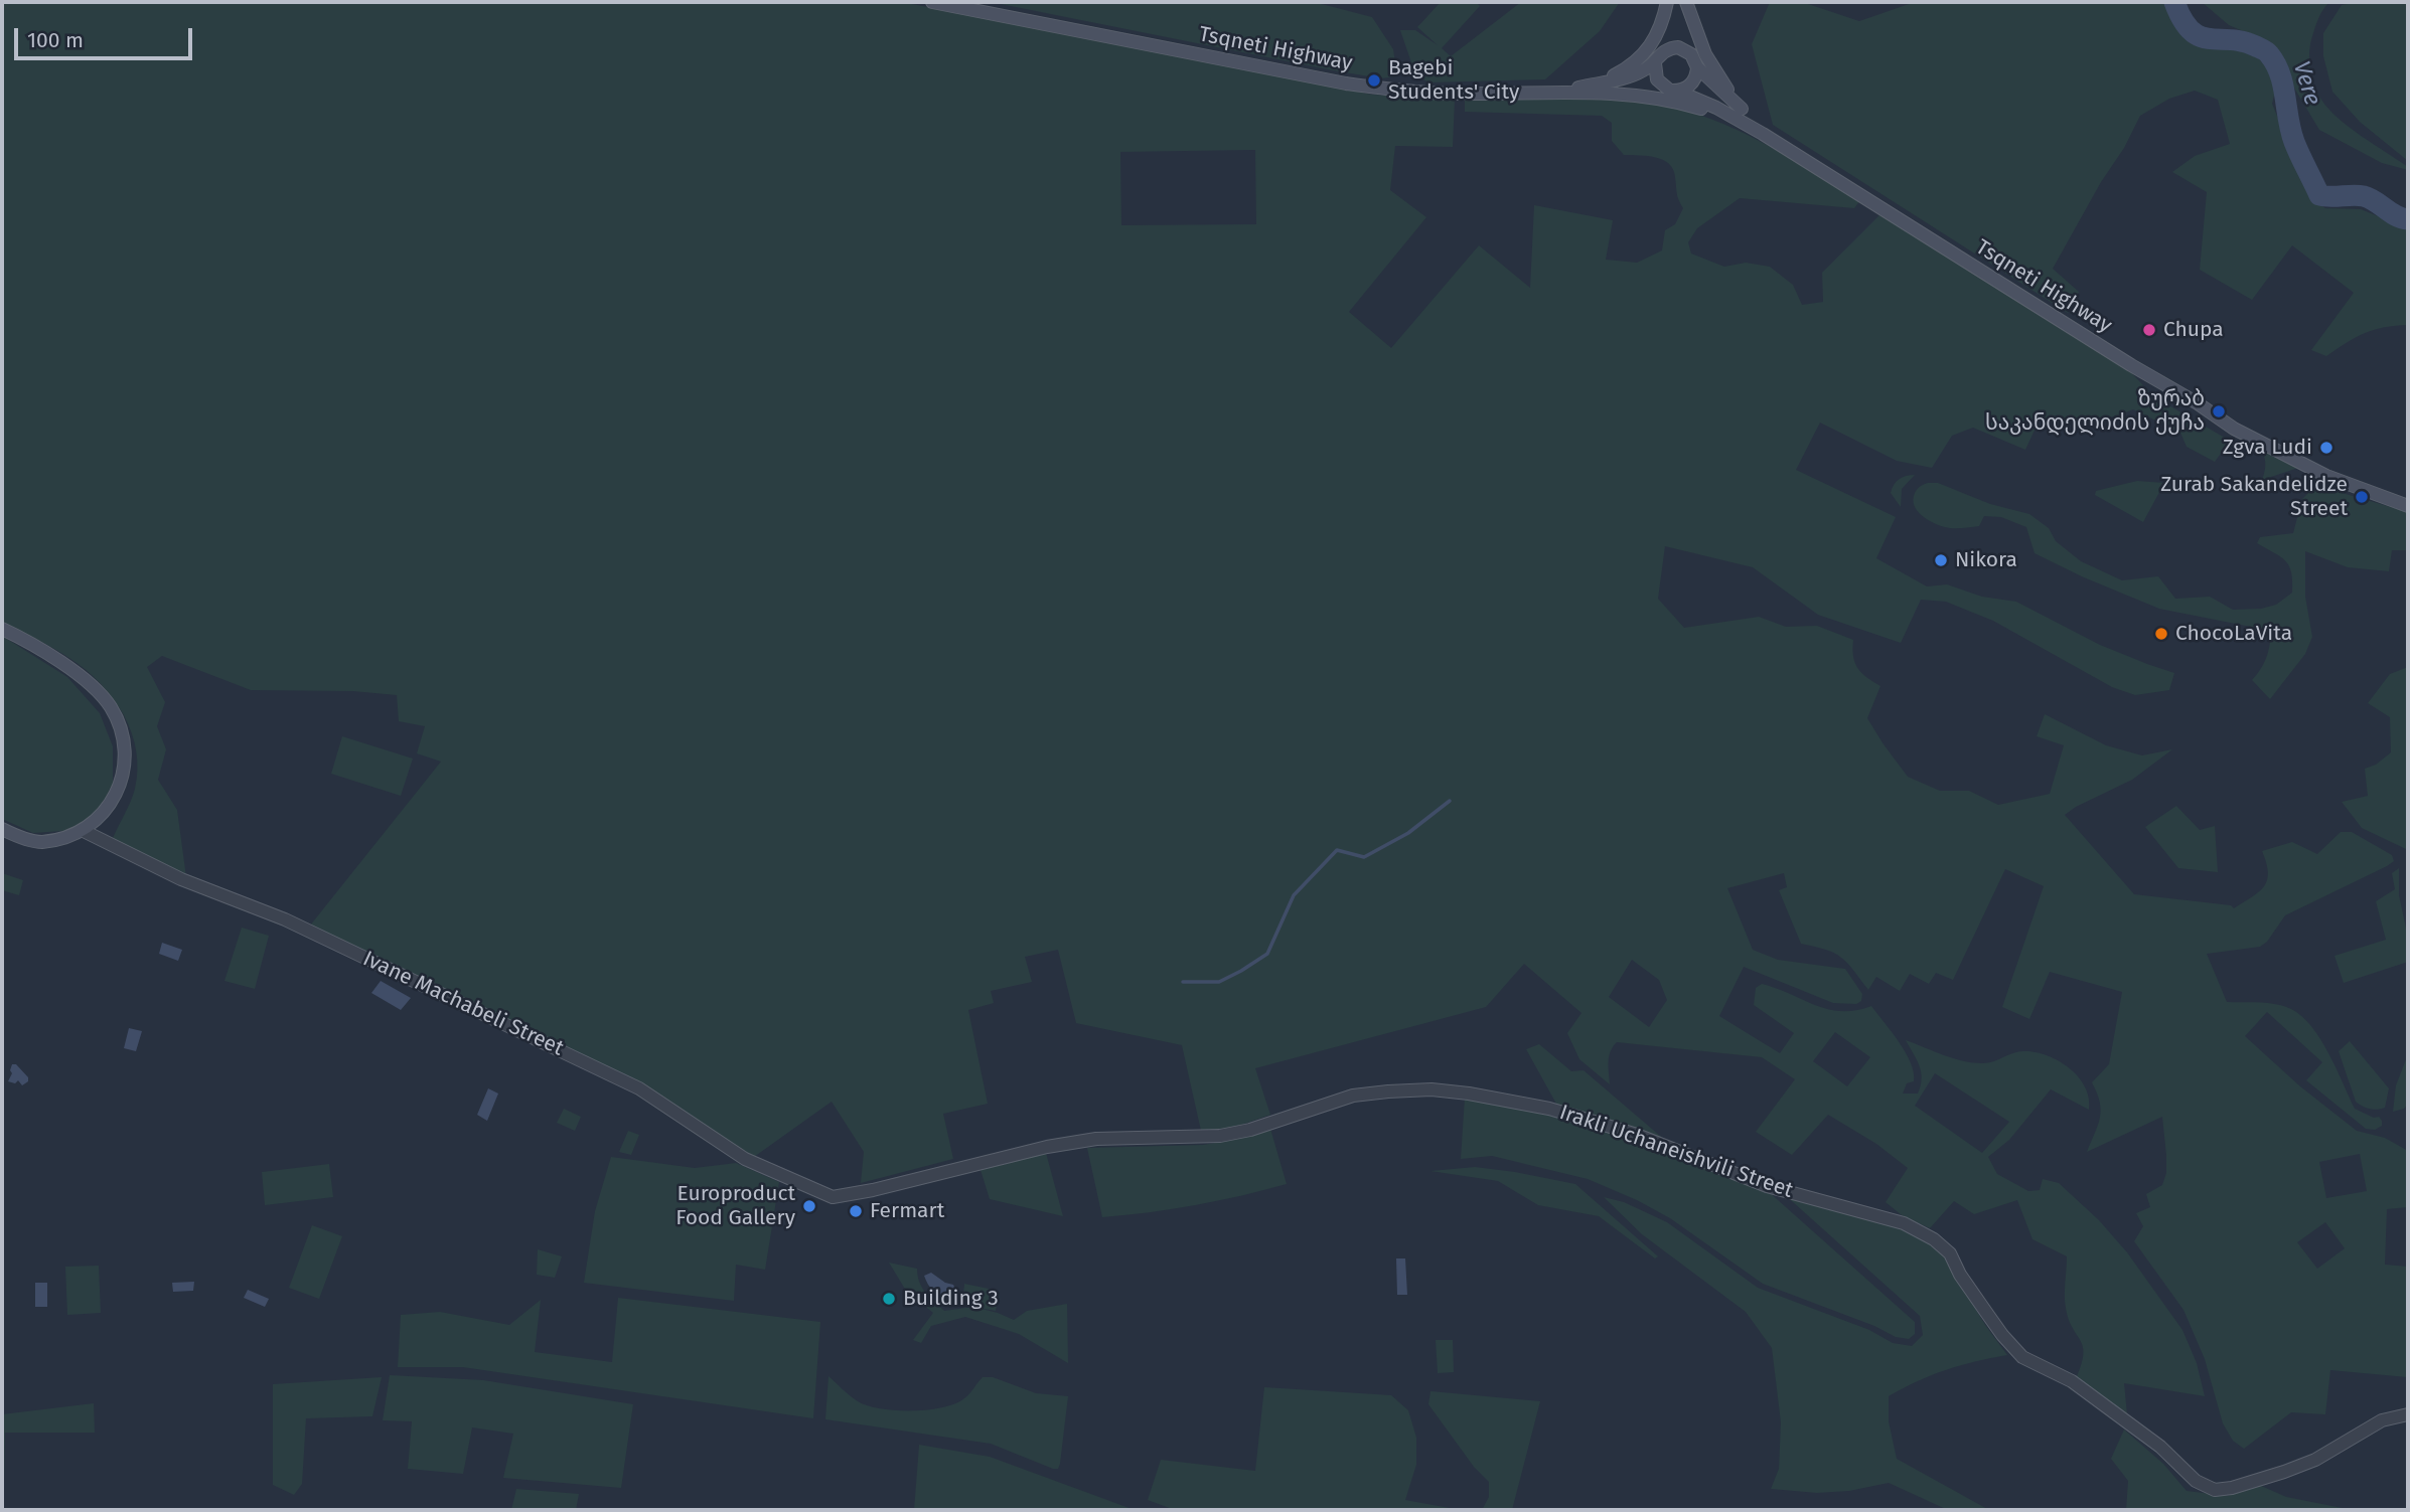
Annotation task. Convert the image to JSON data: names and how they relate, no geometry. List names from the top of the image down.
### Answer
{
  "streets": {
    "main road": ["Tsqneti Highway"],
    "street": ["Ivane Machabeli Street", "Irakli Uchaneishvili Street"]
  },
  "crossings": [
    ["Ivane Machabeli Street", "Irakli Uchaneishvili Street"]
  ],
  "water": ["Vere"],
  "places": [
    "Bagebi Students' City",
    "Chupa",
    "ზურაბ საკანდელიძის ქუჩა",
    "Zgva Ludi",
    "Zurab Sakandelidze Street",
    "Nikora",
    "ChocoLaVita",
    "Europroduct Food Gallery",
    "Fermart",
    "Building 3"
  ],
  "scale_bar": "100 m"
}
